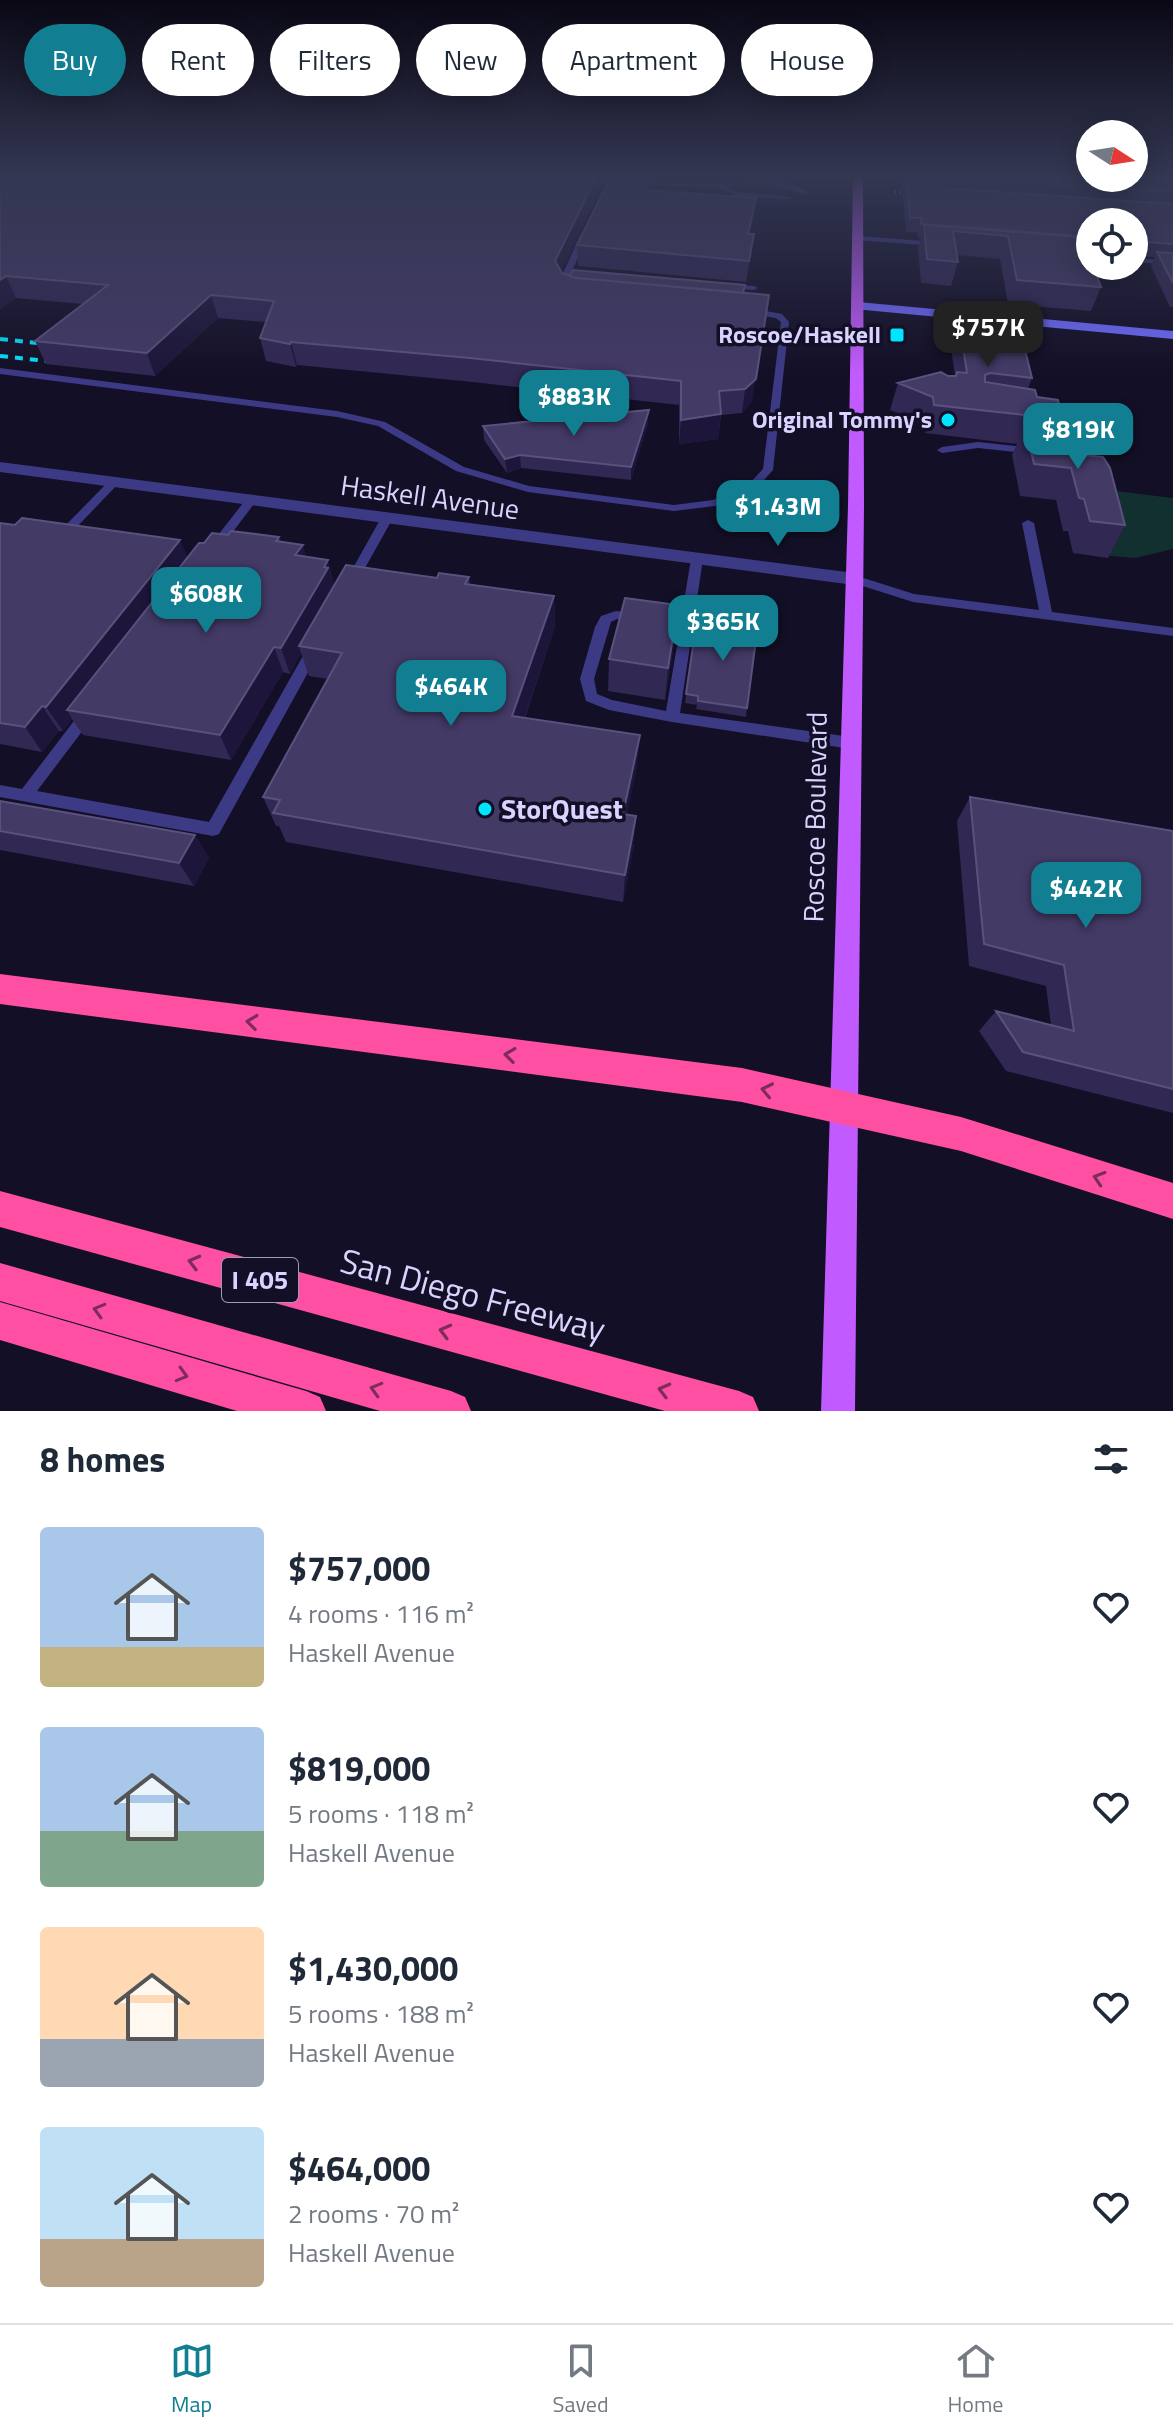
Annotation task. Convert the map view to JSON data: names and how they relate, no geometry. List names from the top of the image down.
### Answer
{
  "streets": {
    "highway": ["I 405", "San Diego Freeway"],
    "main road": ["Roscoe Boulevard"],
    "street": ["Haskell Avenue"]
  },
  "crossings": [
    ["Haskell Avenue", "Roscoe Boulevard"]
  ],
  "places": {
    "transit": ["Roscoe/Haskell"],
    "other": ["Original Tommy's", "StorQuest"]
  },
  "north": "right",
  "page": {
    "chip": [
      "Buy",
      "Rent",
      "Filters",
      "New",
      "Apartment",
      "House"
    ],
    "price": [
      "$757K",
      "$883K",
      "$819K",
      "$1.43M",
      "$608K",
      "$365K",
      "$464K",
      "$442K"
    ],
    "heading": "8 homes",
    "list": [
      {
        "name": "$757,000",
        "note": "4 rooms · 116 m² · Haskell Avenue"
      },
      {
        "name": "$819,000",
        "note": "5 rooms · 118 m² · Haskell Avenue"
      },
      {
        "name": "$1,430,000",
        "note": "5 rooms · 188 m² · Haskell Avenue"
      },
      {
        "name": "$464,000",
        "note": "2 rooms · 70 m² · Haskell Avenue"
      }
    ],
    "tabs": ["Map", "Saved", "Home"]
  }
}
